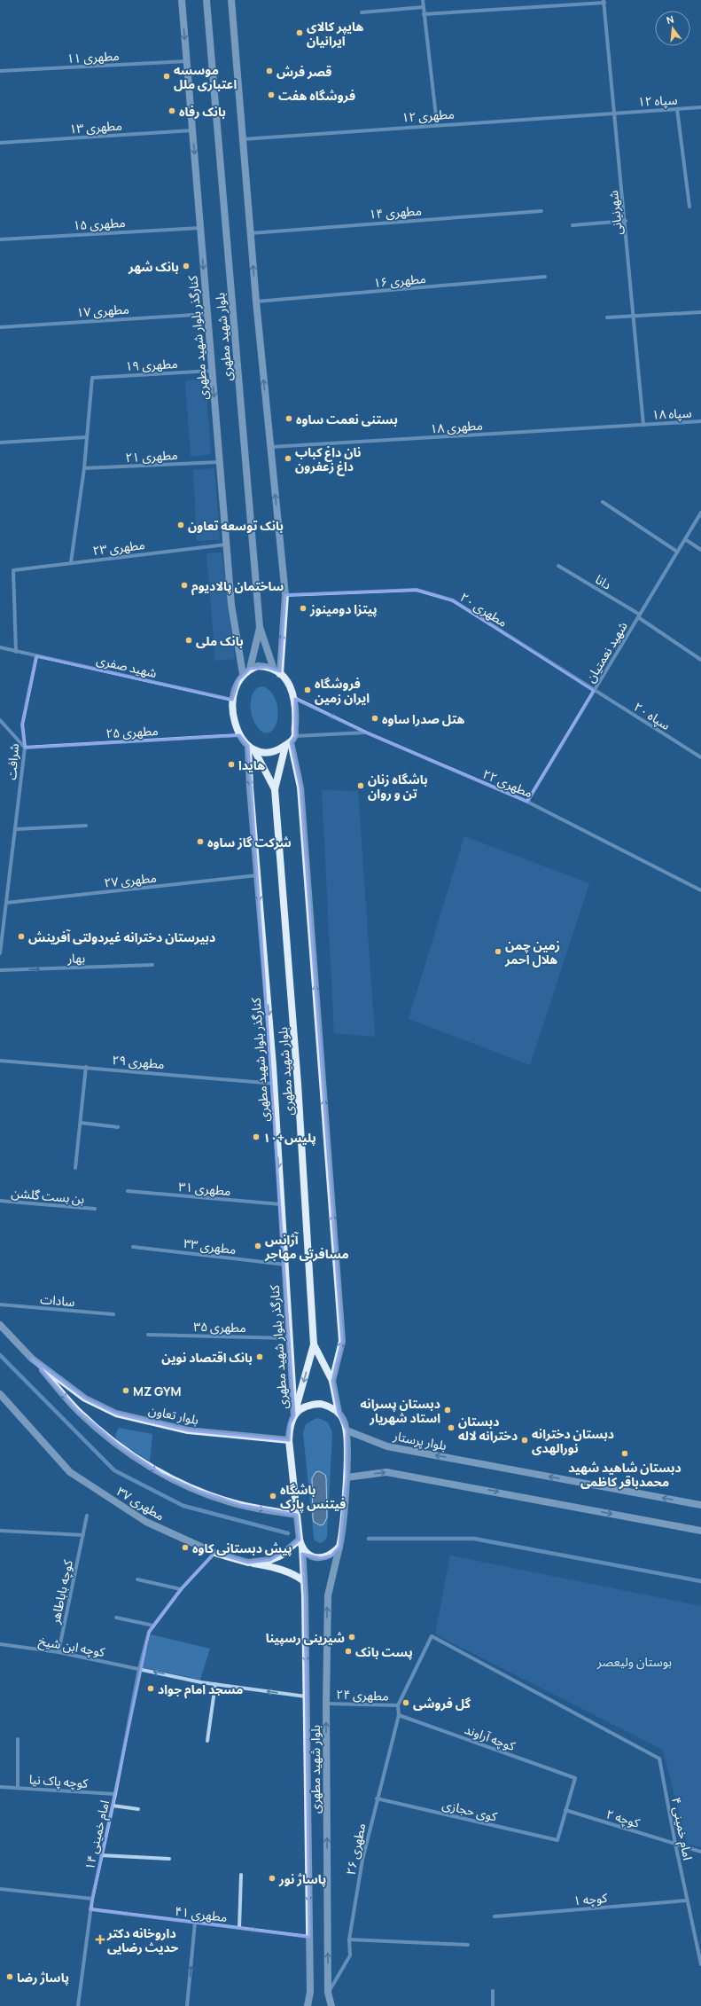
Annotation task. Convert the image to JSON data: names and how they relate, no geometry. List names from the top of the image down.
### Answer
{
  "streets": {
    "street": [
      "مطهری ۱۱",
      "سپاه ۱۲",
      "مطهری ۱۲",
      "مطهری ۱۳",
      "مطهری ۱۴",
      "شهرنیانی",
      "مطهری ۱۵",
      "مطهری ۱۶",
      "مطهری ۱۷",
      "بلوار شهید مطهری",
      "کنارگذر بلوار شهید مطهری",
      "مطهری ۱۹",
      "سپاه ۱۸",
      "مطهری ۱۸",
      "مطهری ۲۱",
      "مطهری ۲۳",
      "دانا",
      "مطهری ۲۰",
      "شهید نعمتیان",
      "شهید صفری",
      "سپاه ۲۰",
      "مطهری ۲۵",
      "شرافت",
      "مطهری ۲۲",
      "مطهری ۲۷",
      "بهار",
      "مطهری ۲۹",
      "مطهری ۳۱",
      "بن بست گلشن",
      "مطهری ۳۳",
      "سادات",
      "مطهری ۳۵",
      "بلوار تعاون",
      "بلوار پرستار",
      "مطهری ۳۷",
      "کوچه باباطاهر",
      "کوچه ابن شیخ",
      "مطهری ۲۴",
      "کوچه آراوند",
      "کوچه پاک نیا",
      "کوی حجازی",
      "کوچه ۲",
      "امام خمینی ۴",
      "امام خمینی ۱۴",
      "مطهری ۲۶",
      "کوچه ۱",
      "مطهری ۴۱"
    ]
  },
  "crossings": [
    ["مطهری ۱۱", "کنارگذر بلوار شهید مطهری"],
    ["سپاه ۱۲", "مطهری ۱۲"],
    ["سپاه ۱۲", "شهرنیانی"],
    ["مطهری ۱۲", "شهرنیانی"],
    ["مطهری ۱۳", "کنارگذر بلوار شهید مطهری"],
    ["شهرنیانی", "سپاه ۱۸"],
    ["شهرنیانی", "مطهری ۱۸"],
    ["مطهری ۱۵", "کنارگذر بلوار شهید مطهری"],
    ["مطهری ۱۷", "کنارگذر بلوار شهید مطهری"],
    ["بلوار شهید مطهری", "کنارگذر بلوار شهید مطهری"],
    ["بلوار شهید مطهری", "شهید صفری"],
    ["بلوار شهید مطهری", "مطهری ۲۵"],
    ["بلوار شهید مطهری", "مطهری ۲۲"],
    ["بلوار شهید مطهری", "بلوار تعاون"],
    ["بلوار شهید مطهری", "بلوار پرستار"],
    ["بلوار شهید مطهری", "مطهری ۳۷"],
    ["بلوار شهید مطهری", "کوچه ابن شیخ"],
    ["بلوار شهید مطهری", "مطهری ۲۴"],
    ["بلوار شهید مطهری", "مطهری ۲۶"],
    ["بلوار شهید مطهری", "مطهری ۴۱"],
    ["کنارگذر بلوار شهید مطهری", "مطهری ۱۹"],
    ["کنارگذر بلوار شهید مطهری", "مطهری ۲۱"],
    ["کنارگذر بلوار شهید مطهری", "مطهری ۲۳"],
    ["کنارگذر بلوار شهید مطهری", "شهید صفری"],
    ["کنارگذر بلوار شهید مطهری", "مطهری ۲۵"],
    ["کنارگذر بلوار شهید مطهری", "مطهری ۲۲"],
    ["کنارگذر بلوار شهید مطهری", "مطهری ۲۷"],
    ["کنارگذر بلوار شهید مطهری", "مطهری ۲۹"],
    ["کنارگذر بلوار شهید مطهری", "مطهری ۳۱"],
    ["کنارگذر بلوار شهید مطهری", "مطهری ۳۳"],
    ["کنارگذر بلوار شهید مطهری", "مطهری ۳۵"],
    ["سپاه ۱۸", "مطهری ۱۸"],
    ["مطهری ۲۳", "شهید صفری"],
    ["دانا", "شهید نعمتیان"],
    ["مطهری ۲۰", "شهید نعمتیان"],
    ["مطهری ۲۰", "سپاه ۲۰"],
    ["شهید نعمتیان", "سپاه ۲۰"],
    ["شهید نعمتیان", "مطهری ۲۲"],
    ["شهید صفری", "مطهری ۲۵"],
    ["شهید صفری", "شرافت"],
    ["شهید صفری", "مطهری ۲۲"],
    ["مطهری ۲۵", "شرافت"],
    ["مطهری ۲۵", "مطهری ۲۲"],
    ["شرافت", "مطهری ۲۷"],
    ["مطهری ۳۷", "امام خمینی ۱۴"],
    ["کوچه باباطاهر", "کوچه ابن شیخ"],
    ["کوچه ابن شیخ", "امام خمینی ۱۴"],
    ["مطهری ۲۴", "امام خمینی ۴"],
    ["مطهری ۲۴", "مطهری ۲۶"],
    ["کوچه آراوند", "کوی حجازی"],
    ["کوچه آراوند", "کوچه ۲"],
    ["کوچه آراوند", "مطهری ۲۶"],
    ["کوچه پاک نیا", "امام خمینی ۱۴"],
    ["کوی حجازی", "کوچه ۲"],
    ["کوی حجازی", "مطهری ۲۶"],
    ["کوچه ۲", "امام خمینی ۴"],
    ["امام خمینی ۴", "مطهری ۲۶"],
    ["امام خمینی ۴", "کوچه ۱"],
    ["امام خمینی ۱۴", "مطهری ۴۱"]
  ],
  "one_way": ["بهار", "کوچه ابن شیخ", "مطهری ۴۱"],
  "parks": ["بوستان ولیعصر"],
  "places": {
    "other": [
      "هایپر کالای ایرانیان",
      "قصر فرش",
      "موسسه اعتباری ملل",
      "فروشگاه هفت",
      "بانک رفاه",
      "بانک شهر",
      "بستنی نعمت ساوه",
      "نان داغ کباب داغ زعفرون",
      "بانک توسعه تعاون",
      "ساختمان پالادیوم",
      "پیتزا دومینوز",
      "بانک ملی",
      "فروشگاه ایران زمین",
      "هتل صدرا ساوه",
      "هایدا",
      "باشگاه زنان تن و روان",
      "شرکت گاز ساوه",
      "دبیرستان دخترانه غیردولتی آفرینش",
      "زمین چمن هلال احمر",
      "پلیس+۱۰",
      "آژانس مسافرتی مهاجر",
      "بانک اقتصاد نوین",
      "MZ GYM",
      "دبستان پسرانه استاد شهریار",
      "دبستان دخترانه لاله",
      "دبستان دخترانه نورالهدی",
      "دبستان شاهید شهید محمدباقر کاظمی",
      "باشگاه فیتنس پارک",
      "پیش دبستانی کاوه",
      "شیرینی رسپینا",
      "پست بانک",
      "مسجد امام جواد",
      "گل فروشی",
      "پاساژ نور",
      "پاساژ رضا"
    ],
    "health": ["داروخانه دکتر حدیث رضایی"]
  },
  "north": "top"
}
